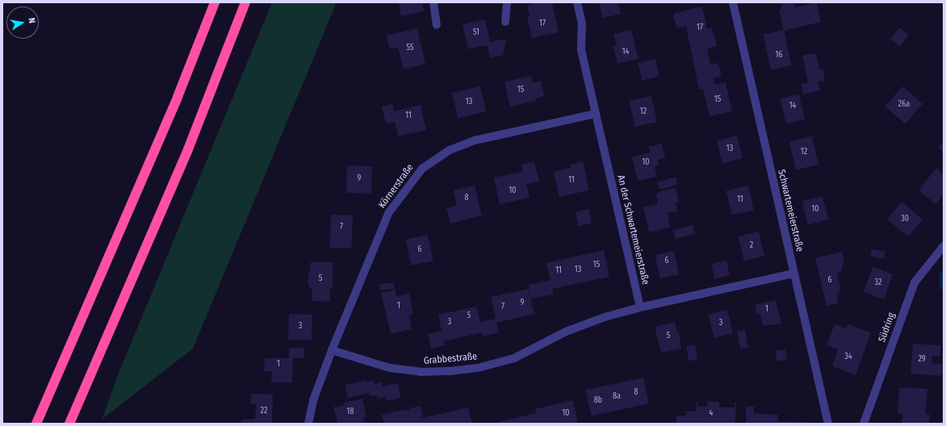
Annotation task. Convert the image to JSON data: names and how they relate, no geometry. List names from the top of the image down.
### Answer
{
  "streets": {
    "street": [
      "Körnerstraße",
      "Schwartemeierstraße",
      "An der Schwartemeierstraße",
      "Südring",
      "Grabbestraße"
    ]
  },
  "crossings": [
    ["Körnerstraße", "An der Schwartemeierstraße"],
    ["Körnerstraße", "Grabbestraße"],
    ["An der Schwartemeierstraße", "Grabbestraße"]
  ],
  "house_numbers": [
    "17",
    "17",
    "51",
    "55",
    "14",
    "16",
    "15",
    "15",
    "13",
    "26a",
    "14",
    "12",
    "11",
    "13",
    "12",
    "10",
    "9",
    "11",
    "10",
    "8",
    "11",
    "10",
    "30",
    "7",
    "2",
    "6",
    "6",
    "15",
    "13",
    "11",
    "5",
    "6",
    "32",
    "9",
    "1",
    "7",
    "1",
    "5",
    "3",
    "3",
    "3",
    "5",
    "34",
    "29",
    "1",
    "8",
    "8a",
    "8b",
    "22",
    "18",
    "10",
    "4"
  ],
  "north": "right"
}
